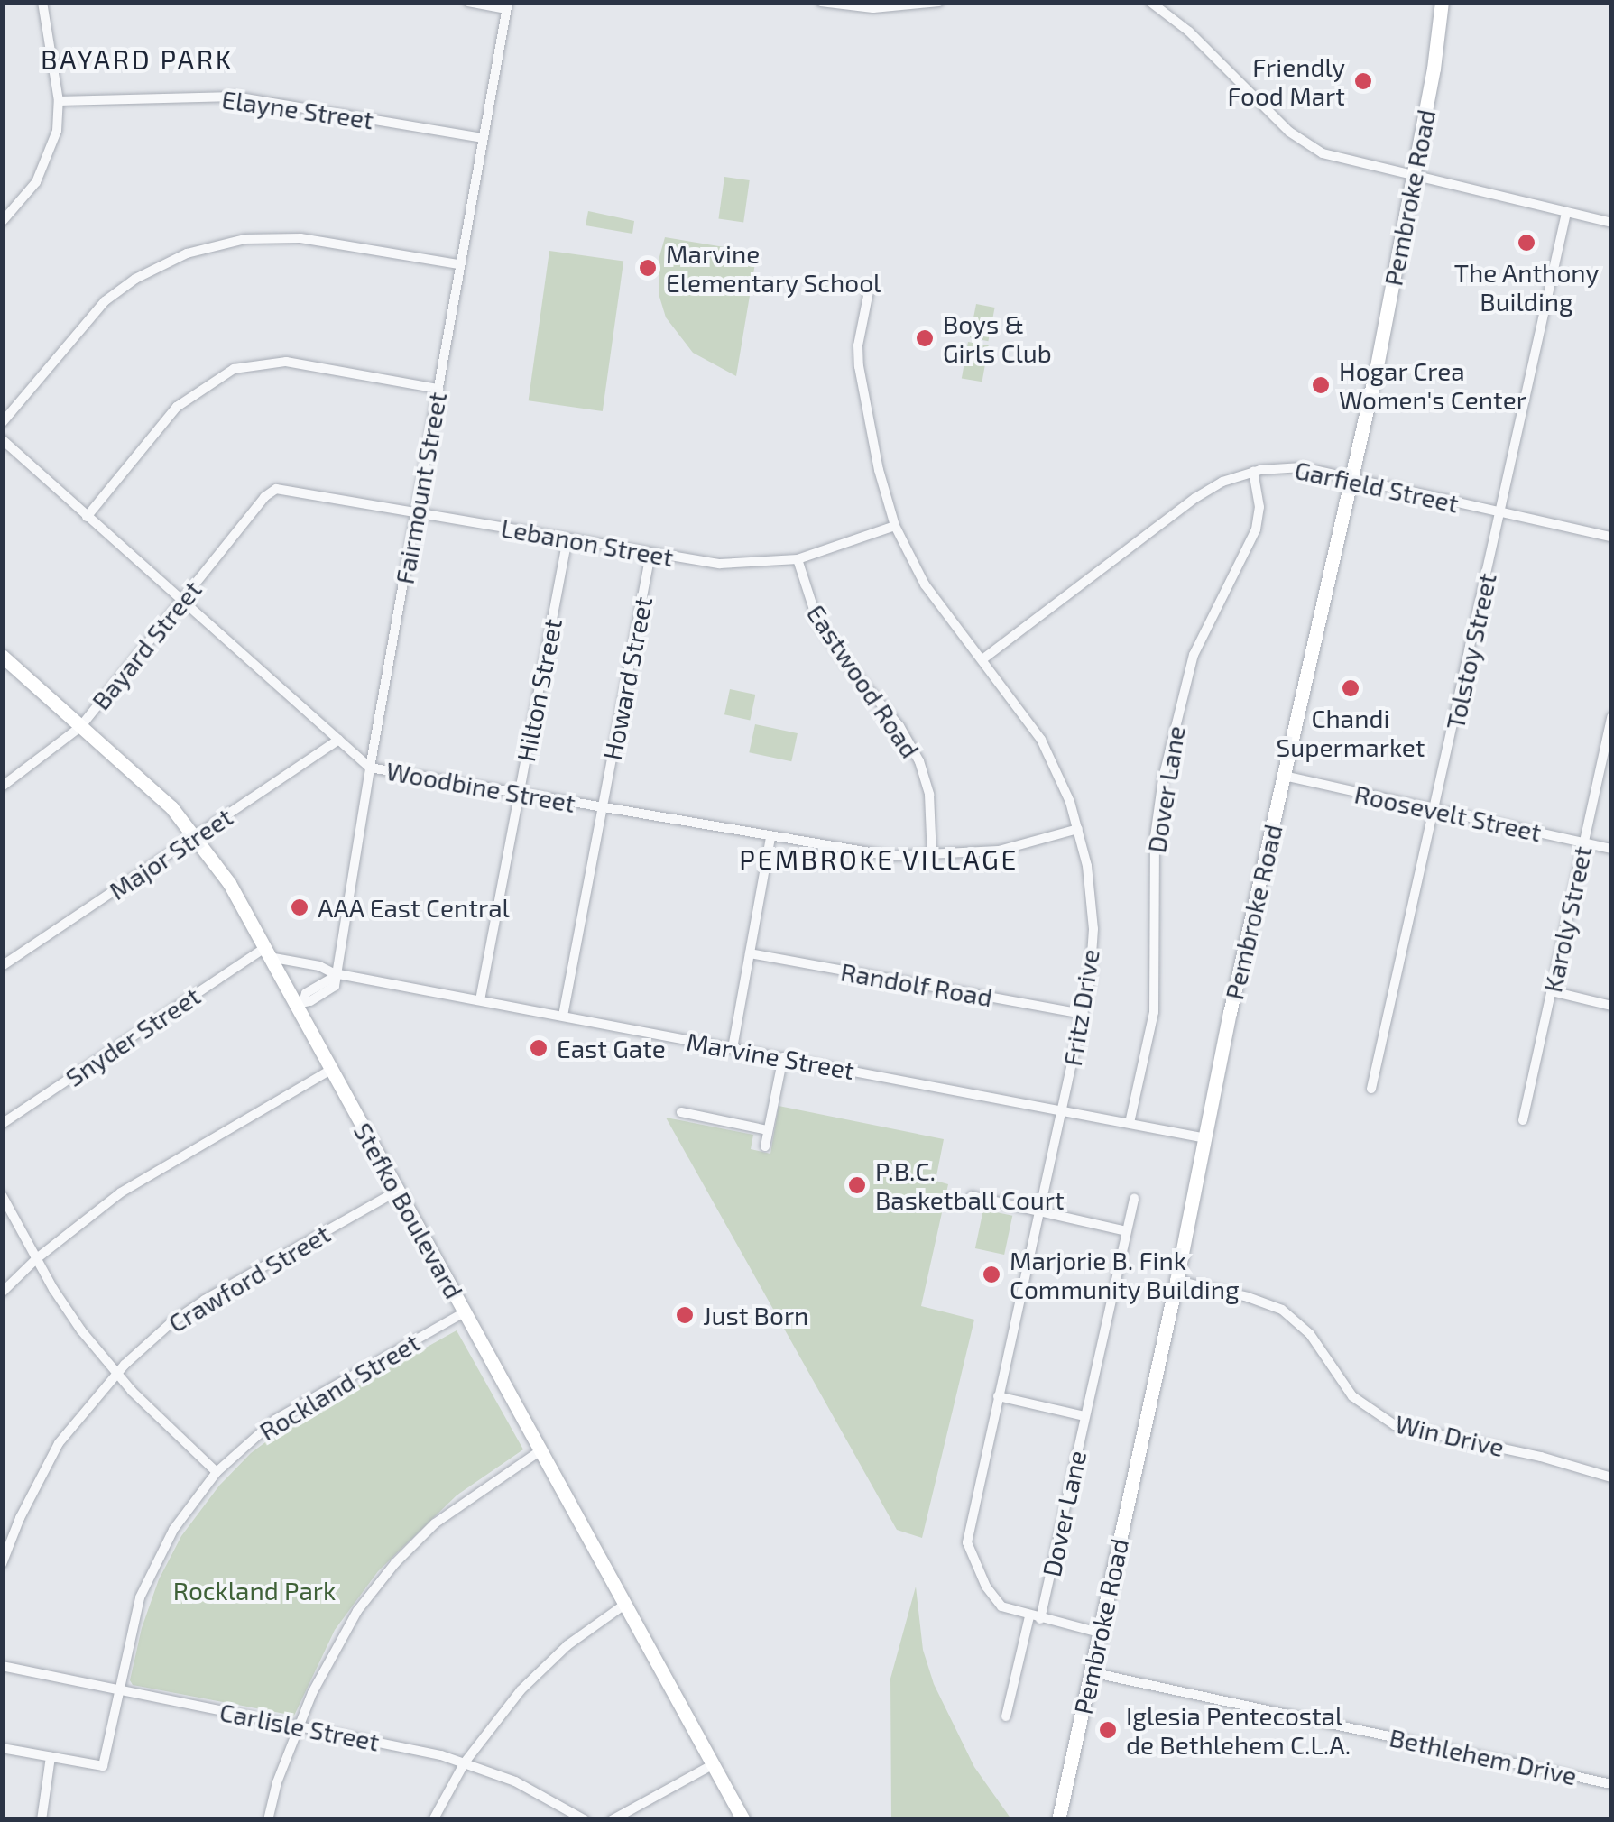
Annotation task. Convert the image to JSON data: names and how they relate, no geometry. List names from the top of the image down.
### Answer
{
  "streets": {
    "main road": ["Pembroke Road", "Stefko Boulevard"],
    "street": [
      "Elayne Street",
      "Garfield Street",
      "Fairmount Street",
      "Lebanon Street",
      "Bayard Street",
      "Tolstoy Street",
      "Howard Street",
      "Eastwood Road",
      "Hilton Street",
      "Woodbine Street",
      "Dover Lane",
      "Roosevelt Street",
      "Major Street",
      "Karoly Street",
      "Randolf Road",
      "Fritz Drive",
      "Snyder Street",
      "Marvine Street",
      "Crawford Street",
      "Rockland Street",
      "Win Drive",
      "Carlisle Street",
      "Bethlehem Drive"
    ]
  },
  "crossings": [
    ["Elayne Street", "Fairmount Street"],
    ["Pembroke Road", "Garfield Street"],
    ["Pembroke Road", "Roosevelt Street"],
    ["Pembroke Road", "Fritz Drive"],
    ["Pembroke Road", "Marvine Street"],
    ["Pembroke Road", "Win Drive"],
    ["Pembroke Road", "Bethlehem Drive"],
    ["Garfield Street", "Tolstoy Street"],
    ["Garfield Street", "Dover Lane"],
    ["Garfield Street", "Fritz Drive"],
    ["Fairmount Street", "Lebanon Street"],
    ["Fairmount Street", "Woodbine Street"],
    ["Fairmount Street", "Marvine Street"],
    ["Lebanon Street", "Bayard Street"],
    ["Lebanon Street", "Howard Street"],
    ["Lebanon Street", "Eastwood Road"],
    ["Lebanon Street", "Hilton Street"],
    ["Lebanon Street", "Fritz Drive"],
    ["Bayard Street", "Woodbine Street"],
    ["Bayard Street", "Stefko Boulevard"],
    ["Tolstoy Street", "Roosevelt Street"],
    ["Howard Street", "Woodbine Street"],
    ["Howard Street", "Marvine Street"],
    ["Eastwood Road", "Woodbine Street"],
    ["Hilton Street", "Woodbine Street"],
    ["Hilton Street", "Marvine Street"],
    ["Woodbine Street", "Major Street"],
    ["Woodbine Street", "Fritz Drive"],
    ["Dover Lane", "Fritz Drive"],
    ["Dover Lane", "Marvine Street"],
    ["Roosevelt Street", "Karoly Street"],
    ["Major Street", "Stefko Boulevard"],
    ["Randolf Road", "Fritz Drive"],
    ["Fritz Drive", "Marvine Street"],
    ["Snyder Street", "Marvine Street"],
    ["Snyder Street", "Stefko Boulevard"],
    ["Marvine Street", "Stefko Boulevard"],
    ["Stefko Boulevard", "Crawford Street"],
    ["Stefko Boulevard", "Rockland Street"],
    ["Rockland Street", "Carlisle Street"]
  ],
  "districts": ["BAYARD PARK", "PEMBROKE VILLAGE"],
  "parks": ["Rockland Park"],
  "places": [
    "Friendly Food Mart",
    "The Anthony Building",
    "Marvine Elementary School",
    "Boys & Girls Club",
    "Hogar Crea Women's Center",
    "Chandi Supermarket",
    "AAA East Central",
    "East Gate",
    "P.B.C. Basketball Court",
    "Marjorie B. Fink Community Building",
    "Just Born",
    "Iglesia Pentecostal de Bethlehem C.L.A."
  ]
}
